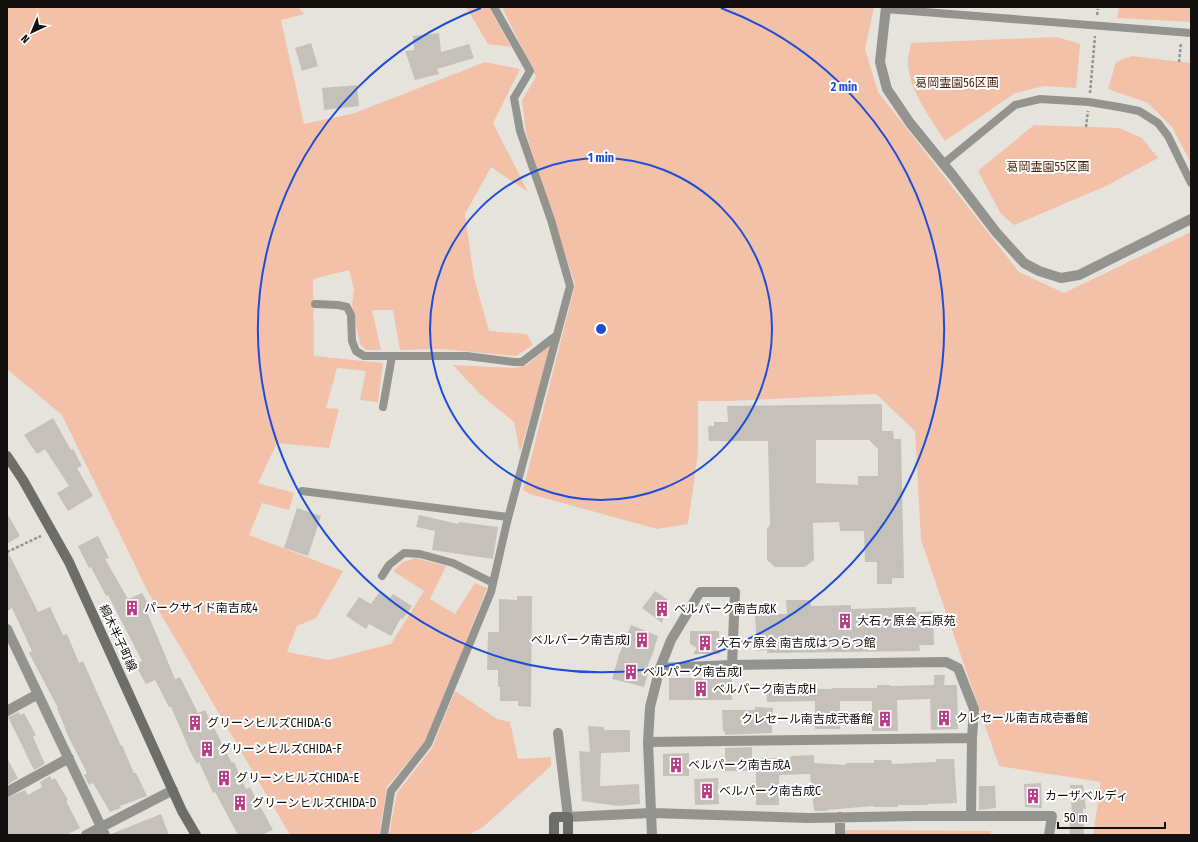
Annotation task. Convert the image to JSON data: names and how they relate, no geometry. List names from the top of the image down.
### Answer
{
  "streets": {
    "street": ["綱木半子町線"]
  },
  "parks": ["葛岡霊園56区画", "葛岡霊園55区画"],
  "places": {
    "building": [
      "パークサイド南吉成4",
      "ベルパーク南吉成K",
      "大石ヶ原会 石原苑",
      "ベルパーク南吉成J",
      "大石ヶ原会 南吉成はつらつ館",
      "ベルパーク南吉成I",
      "ベルパーク南吉成H",
      "クレセール南吉成壱番館",
      "クレセール南吉成弐番館",
      "グリーンヒルズCHIDA-G",
      "グリーンヒルズCHIDA-F",
      "ベルパーク南吉成A",
      "グリーンヒルズCHIDA-E",
      "ベルパーク南吉成C",
      "カーザベルディ",
      "グリーンヒルズCHIDA-D"
    ]
  },
  "scale_bar": "50 m",
  "north": "bottom left",
  "rings": ["2 min", "1 min"]
}
